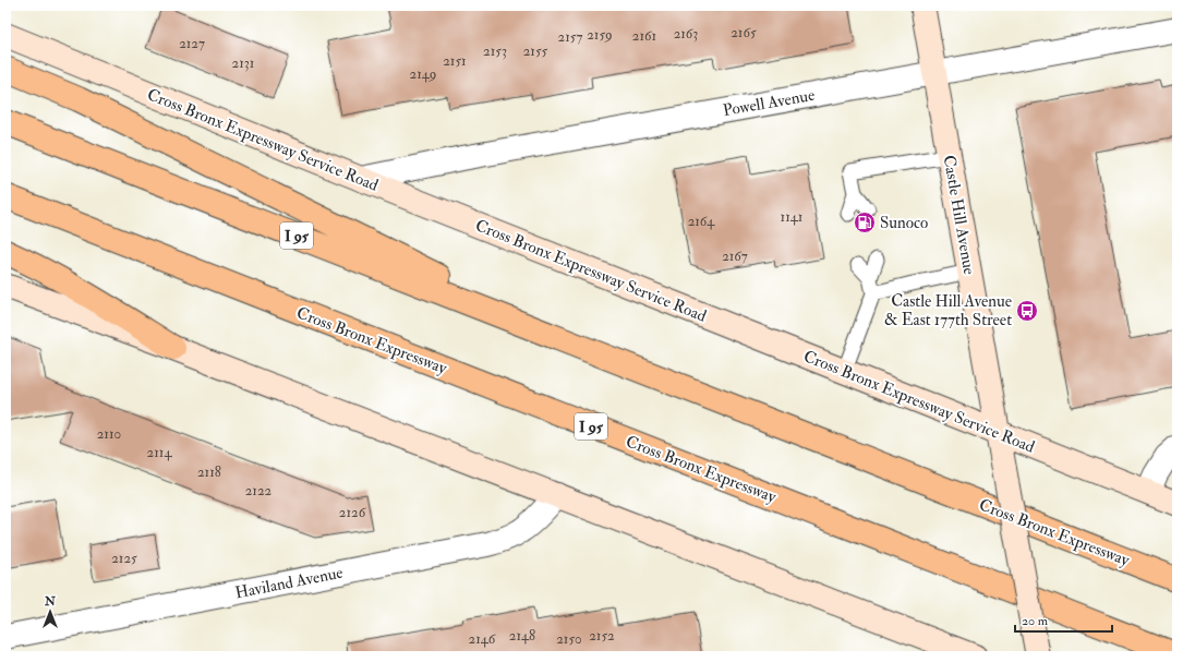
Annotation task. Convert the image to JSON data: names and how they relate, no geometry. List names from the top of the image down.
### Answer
{
  "streets": {
    "highway": ["I 95", "Cross Bronx Expressway"],
    "main road": ["Cross Bronx Expressway Service Road", "Castle Hill Avenue"],
    "street": ["Powell Avenue", "Haviland Avenue"]
  },
  "crossings": [
    ["Powell Avenue", "Cross Bronx Expressway Service Road"],
    ["Powell Avenue", "Castle Hill Avenue"],
    ["Cross Bronx Expressway Service Road", "Castle Hill Avenue"]
  ],
  "places": {
    "fuel station": ["Sunoco"],
    "bus stop": ["Castle Hill Avenue & East 177th Street"]
  },
  "house_numbers": [
    "2165",
    "2163",
    "2159",
    "2161",
    "2157",
    "2127",
    "2153",
    "2155",
    "2151",
    "2131",
    "2149",
    "1141",
    "2164",
    "2167",
    "2110",
    "2114",
    "2118",
    "2122",
    "2126",
    "2125",
    "2148",
    "2152",
    "2146",
    "2150"
  ],
  "scale_bar": "20 m",
  "north": "top"
}
